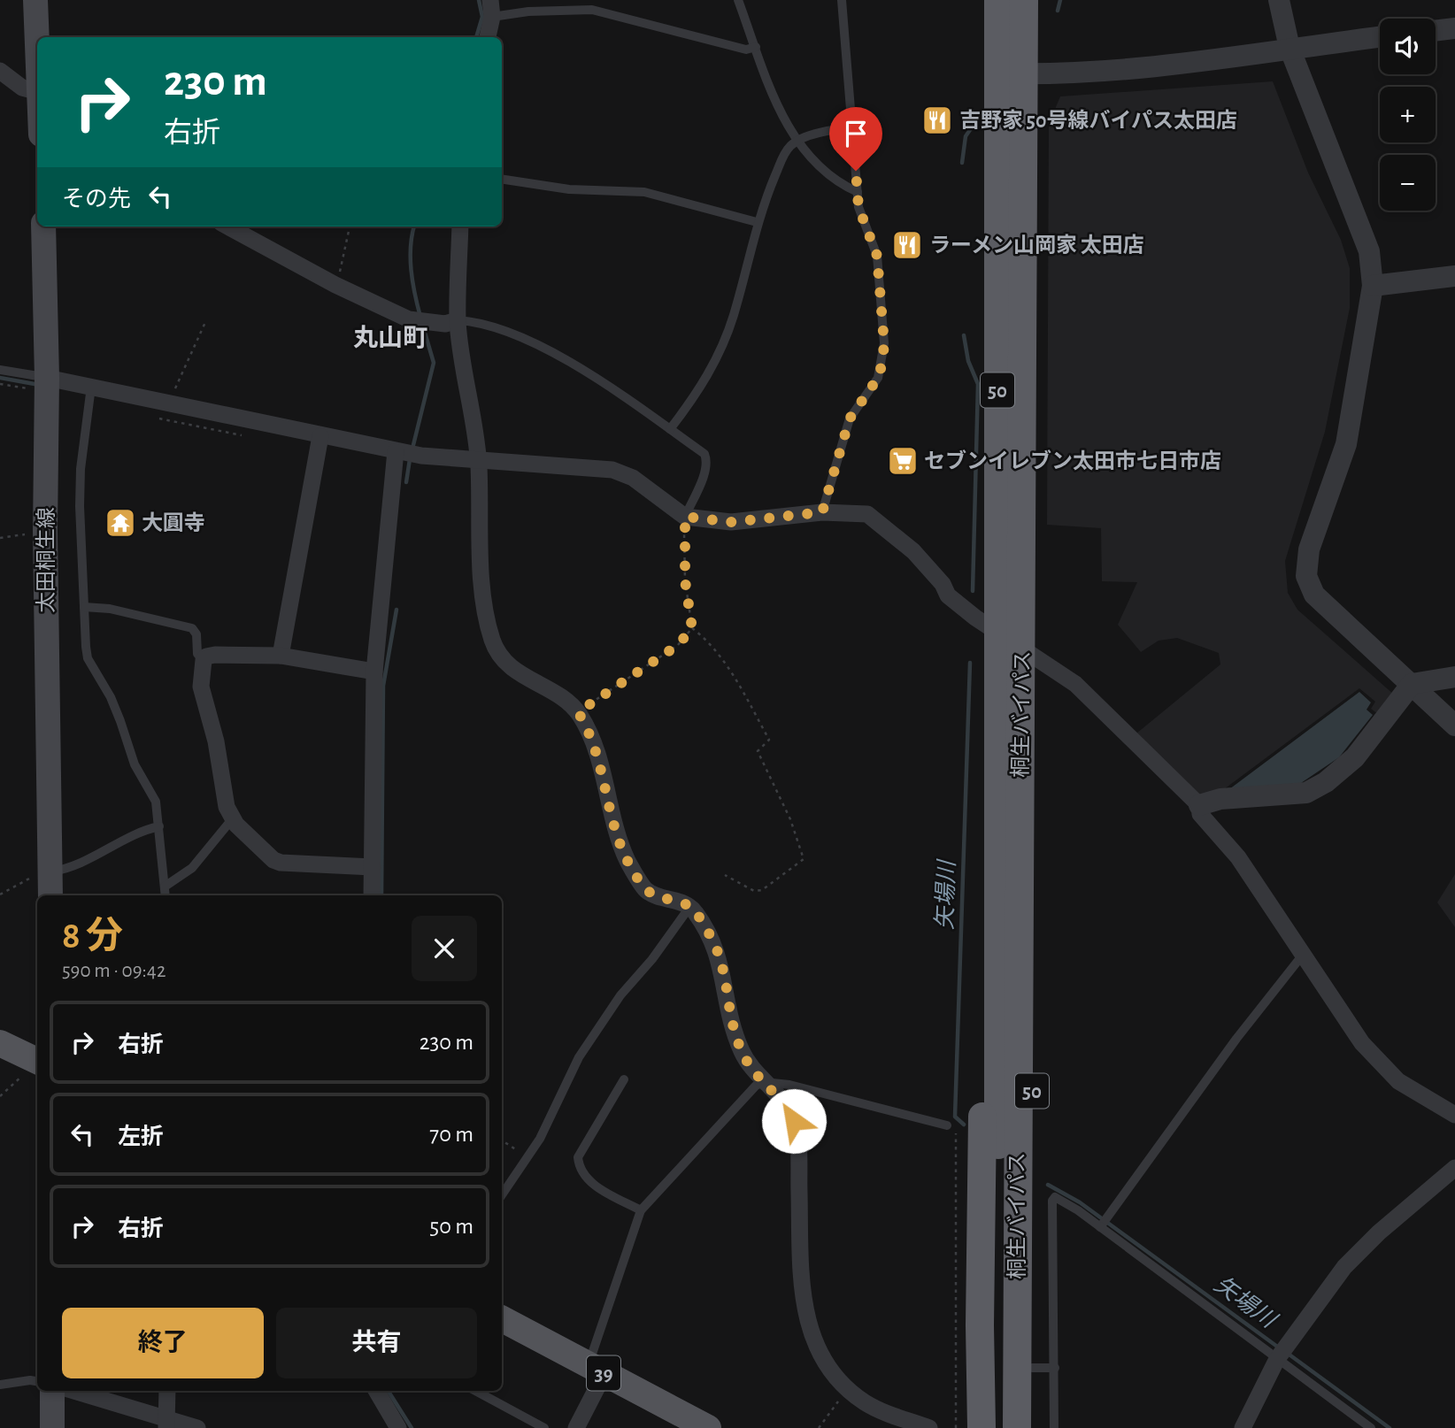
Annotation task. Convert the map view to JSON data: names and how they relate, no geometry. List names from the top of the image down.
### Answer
{
  "streets": {
    "highway": ["50", "桐生バイパス"],
    "main road": ["太田桐生線", "39"]
  },
  "crossings": [
    ["50", "桐生バイパス"]
  ],
  "districts": ["丸山町"],
  "water": ["矢場川"],
  "places": {
    "restaurant": ["吉野家 50号線バイパス太田店", "ラーメン山岡家 太田店"],
    "supermarket": ["セブンイレブン太田市七日市店"],
    "temple": ["大圓寺"]
  },
  "page": {
    "map_buttons": ["+", "−"],
    "turn": ["230 m", "右折"],
    "then": "その先",
    "heading": ["8 分", "590 m · 09:42"],
    "list": [
      {
        "name": "右折",
        "value": "230 m"
      },
      {
        "name": "左折",
        "value": "70 m"
      },
      {
        "name": "右折",
        "value": "50 m"
      }
    ],
    "buttons": ["終了", "共有"]
  }
}
